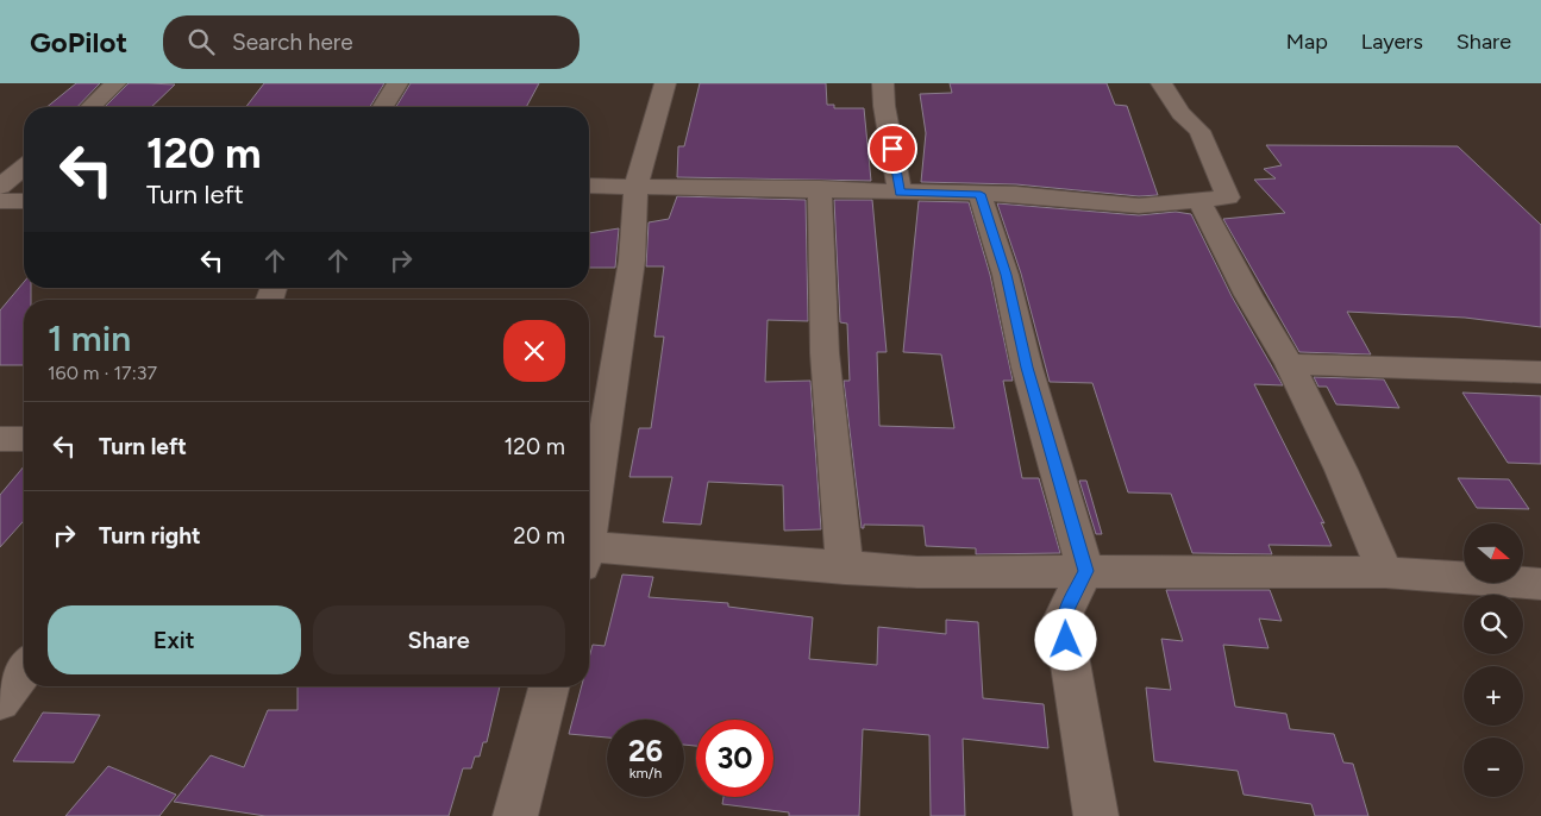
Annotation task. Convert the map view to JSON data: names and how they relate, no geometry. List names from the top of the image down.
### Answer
{
  "north": "right",
  "page": {
    "header": "GoPilot",
    "search": "Search here",
    "nav": ["Map", "Layers", "Share"],
    "turn": ["120 m", "Turn left"],
    "heading": ["1 min", "160 m · 17:37"],
    "list": [
      {
        "name": "Turn left",
        "value": "120 m"
      },
      {
        "name": "Turn right",
        "value": "20 m"
      }
    ],
    "map_buttons": ["+", "−"],
    "buttons": ["Exit", "Share"],
    "speed": "26 km/h",
    "limit": "30"
  }
}
